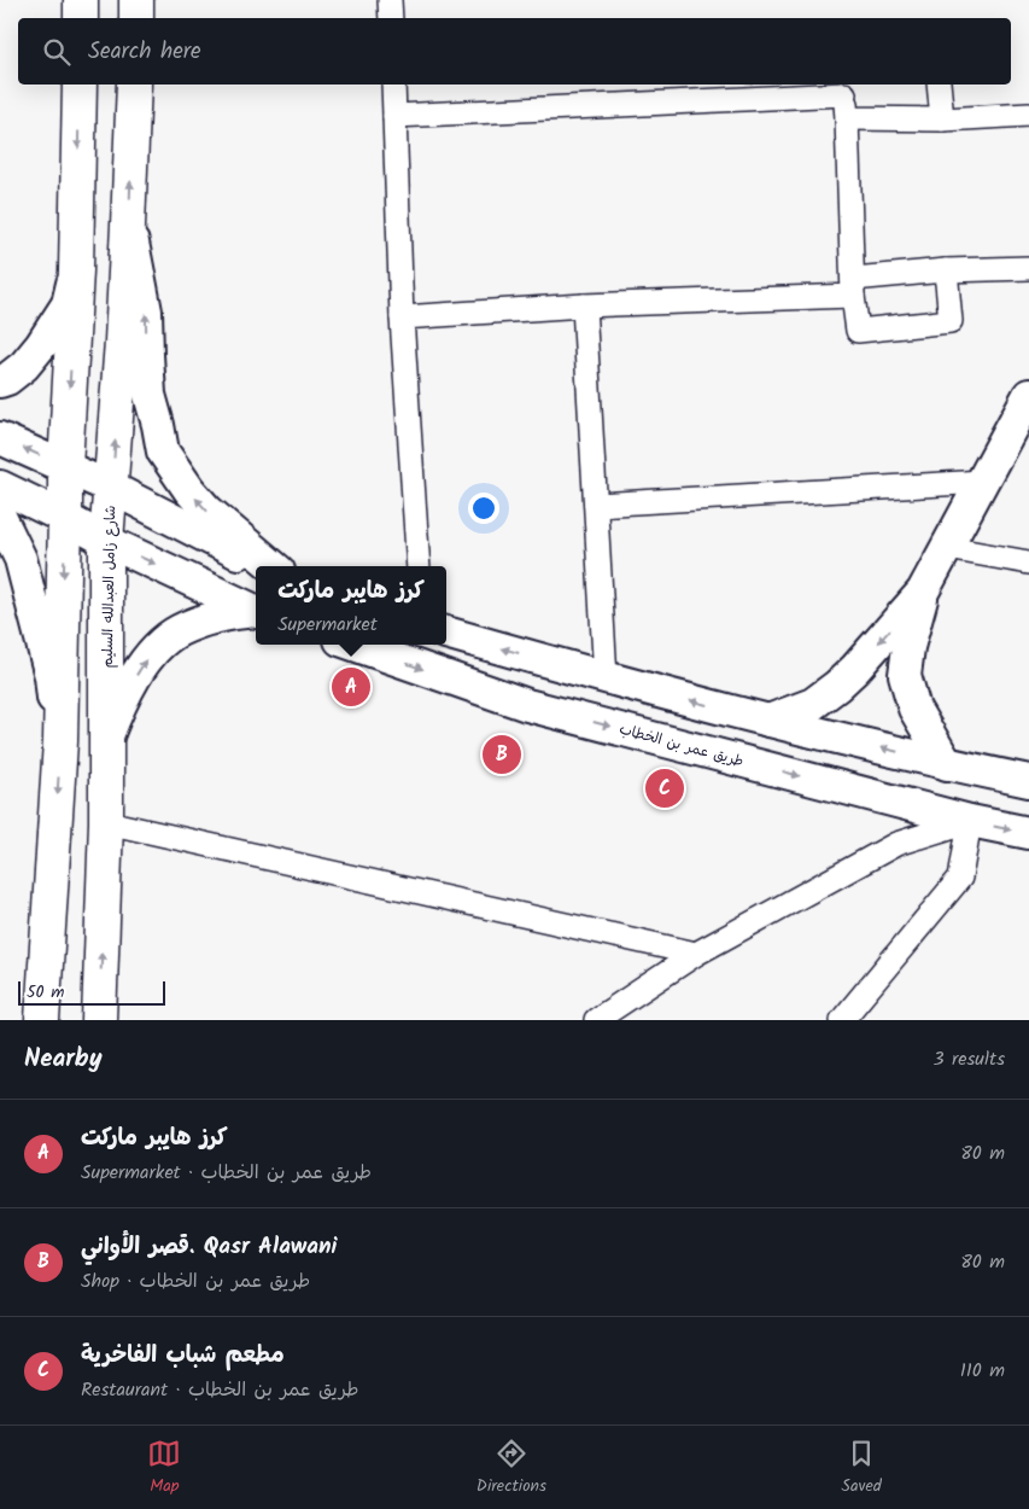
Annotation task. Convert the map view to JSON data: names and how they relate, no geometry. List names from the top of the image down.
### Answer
{
  "streets": {
    "highway": ["شارع زامل العبدالله السليم"],
    "main road": ["طريق عمر بن الخطاب"]
  },
  "scale_bar": "50 m",
  "page": {
    "search": "Search here",
    "popup": ["كرز هايبر ماركت", "Supermarket"],
    "pins": ["A", "B", "C"],
    "scale": "50 m",
    "heading": ["Nearby", "3 results"],
    "list": [
      {
        "mark": "A",
        "name": "كرز هايبر ماركت",
        "note": "Supermarket · طريق عمر بن الخطاب",
        "value": "80 m"
      },
      {
        "mark": "B",
        "name": "قصر الأواني. Qasr Alawani",
        "note": "Shop · طريق عمر بن الخطاب",
        "value": "80 m"
      },
      {
        "mark": "C",
        "name": "مطعم شباب الفاخرية",
        "note": "Restaurant · طريق عمر بن الخطاب",
        "value": "110 m"
      }
    ],
    "nav": ["Map", "Directions", "Saved"]
  }
}
